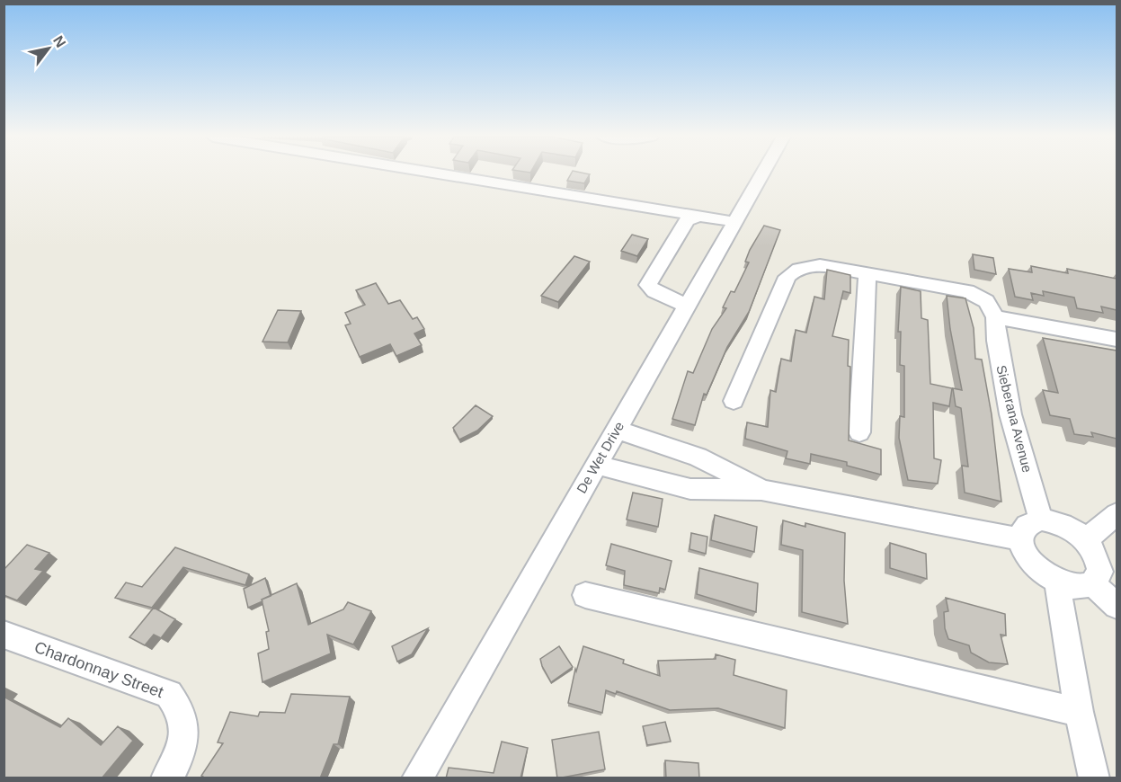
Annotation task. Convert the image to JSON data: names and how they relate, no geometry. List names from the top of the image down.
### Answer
{
  "streets": {
    "street": ["Sieberana Avenue", "De Wet Drive", "Chardonnay Street"]
  },
  "north": "top right"
}
